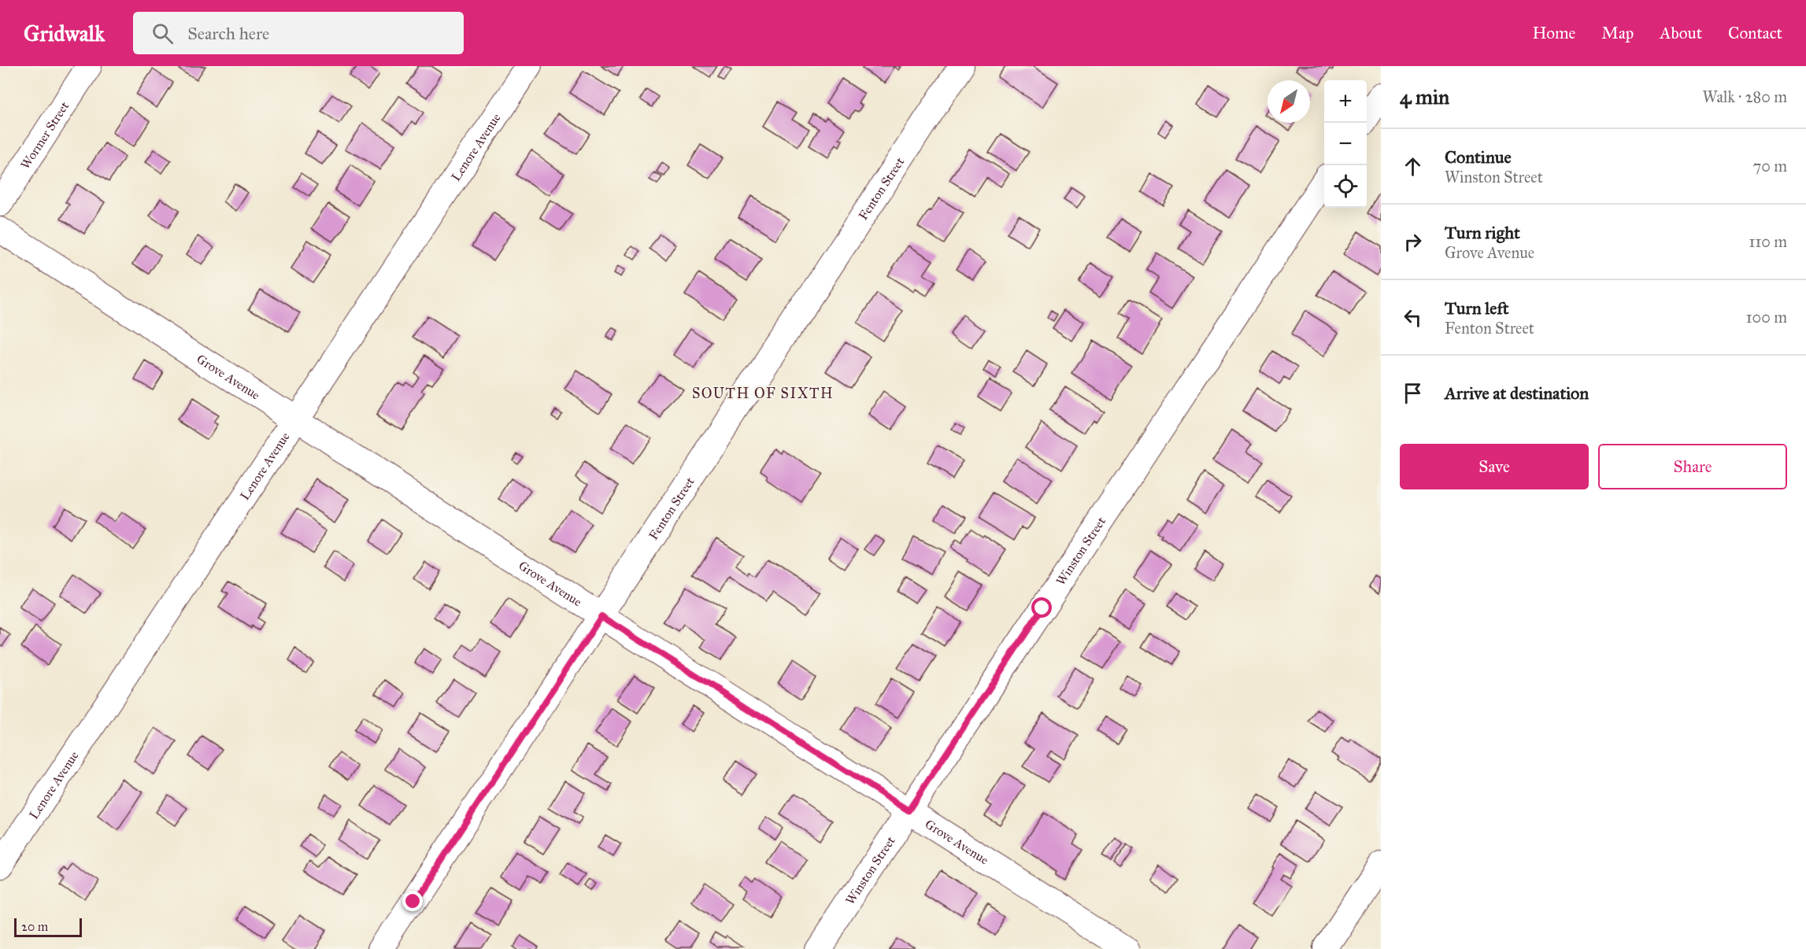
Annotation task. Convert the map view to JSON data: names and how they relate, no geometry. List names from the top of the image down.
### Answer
{
  "streets": {
    "street": [
      "Wormer Street",
      "Lenore Avenue",
      "Fenton Street",
      "Grove Avenue",
      "Winston Street"
    ]
  },
  "crossings": [
    ["Lenore Avenue", "Grove Avenue"],
    ["Fenton Street", "Grove Avenue"],
    ["Grove Avenue", "Winston Street"]
  ],
  "districts": ["SOUTH OF SIXTH"],
  "scale_bar": "20 m",
  "north": "bottom left",
  "page": {
    "header": "Gridwalk",
    "search": "Search here",
    "nav": [
      "Home",
      "Map",
      "About",
      "Contact"
    ],
    "heading": ["4 min", "Walk · 280 m"],
    "map_buttons": ["+", "−"],
    "list": [
      ["Continue", "Winston Street", "70 m"],
      ["Turn right", "Grove Avenue", "110 m"],
      ["Turn left", "Fenton Street", "100 m"],
      "Arrive at destination"
    ],
    "buttons": ["Save", "Share"],
    "scale": "20 m"
  }
}
